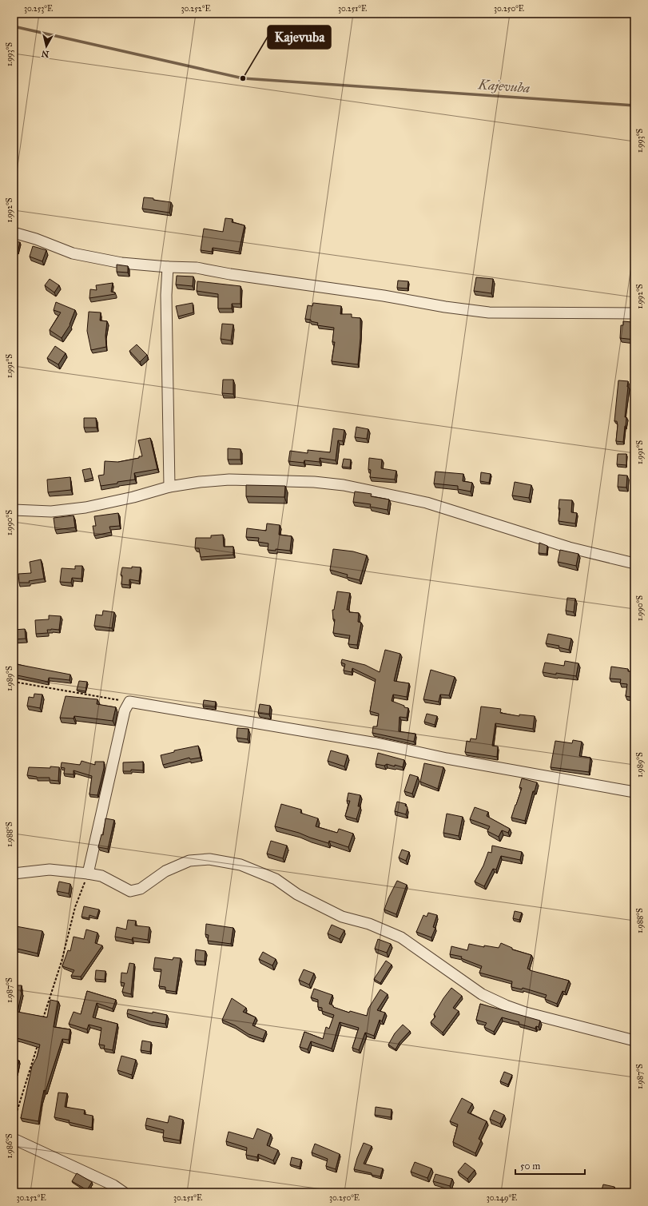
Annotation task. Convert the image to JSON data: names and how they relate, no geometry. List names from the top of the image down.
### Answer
{
  "water": ["Kajevuba"],
  "places": ["Kajevuba"],
  "scale_bar": "50 m",
  "north": "bottom",
  "coordinates": [
    "30.253°E",
    "30.252°E",
    "30.251°E",
    "30.250°E",
    "1.993°S",
    "1.992°S",
    "1.991°S",
    "1.990°S",
    "1.989°S",
    "1.988°S",
    "1.987°S",
    "1.986°S",
    "30.249°E"
  ]
}
